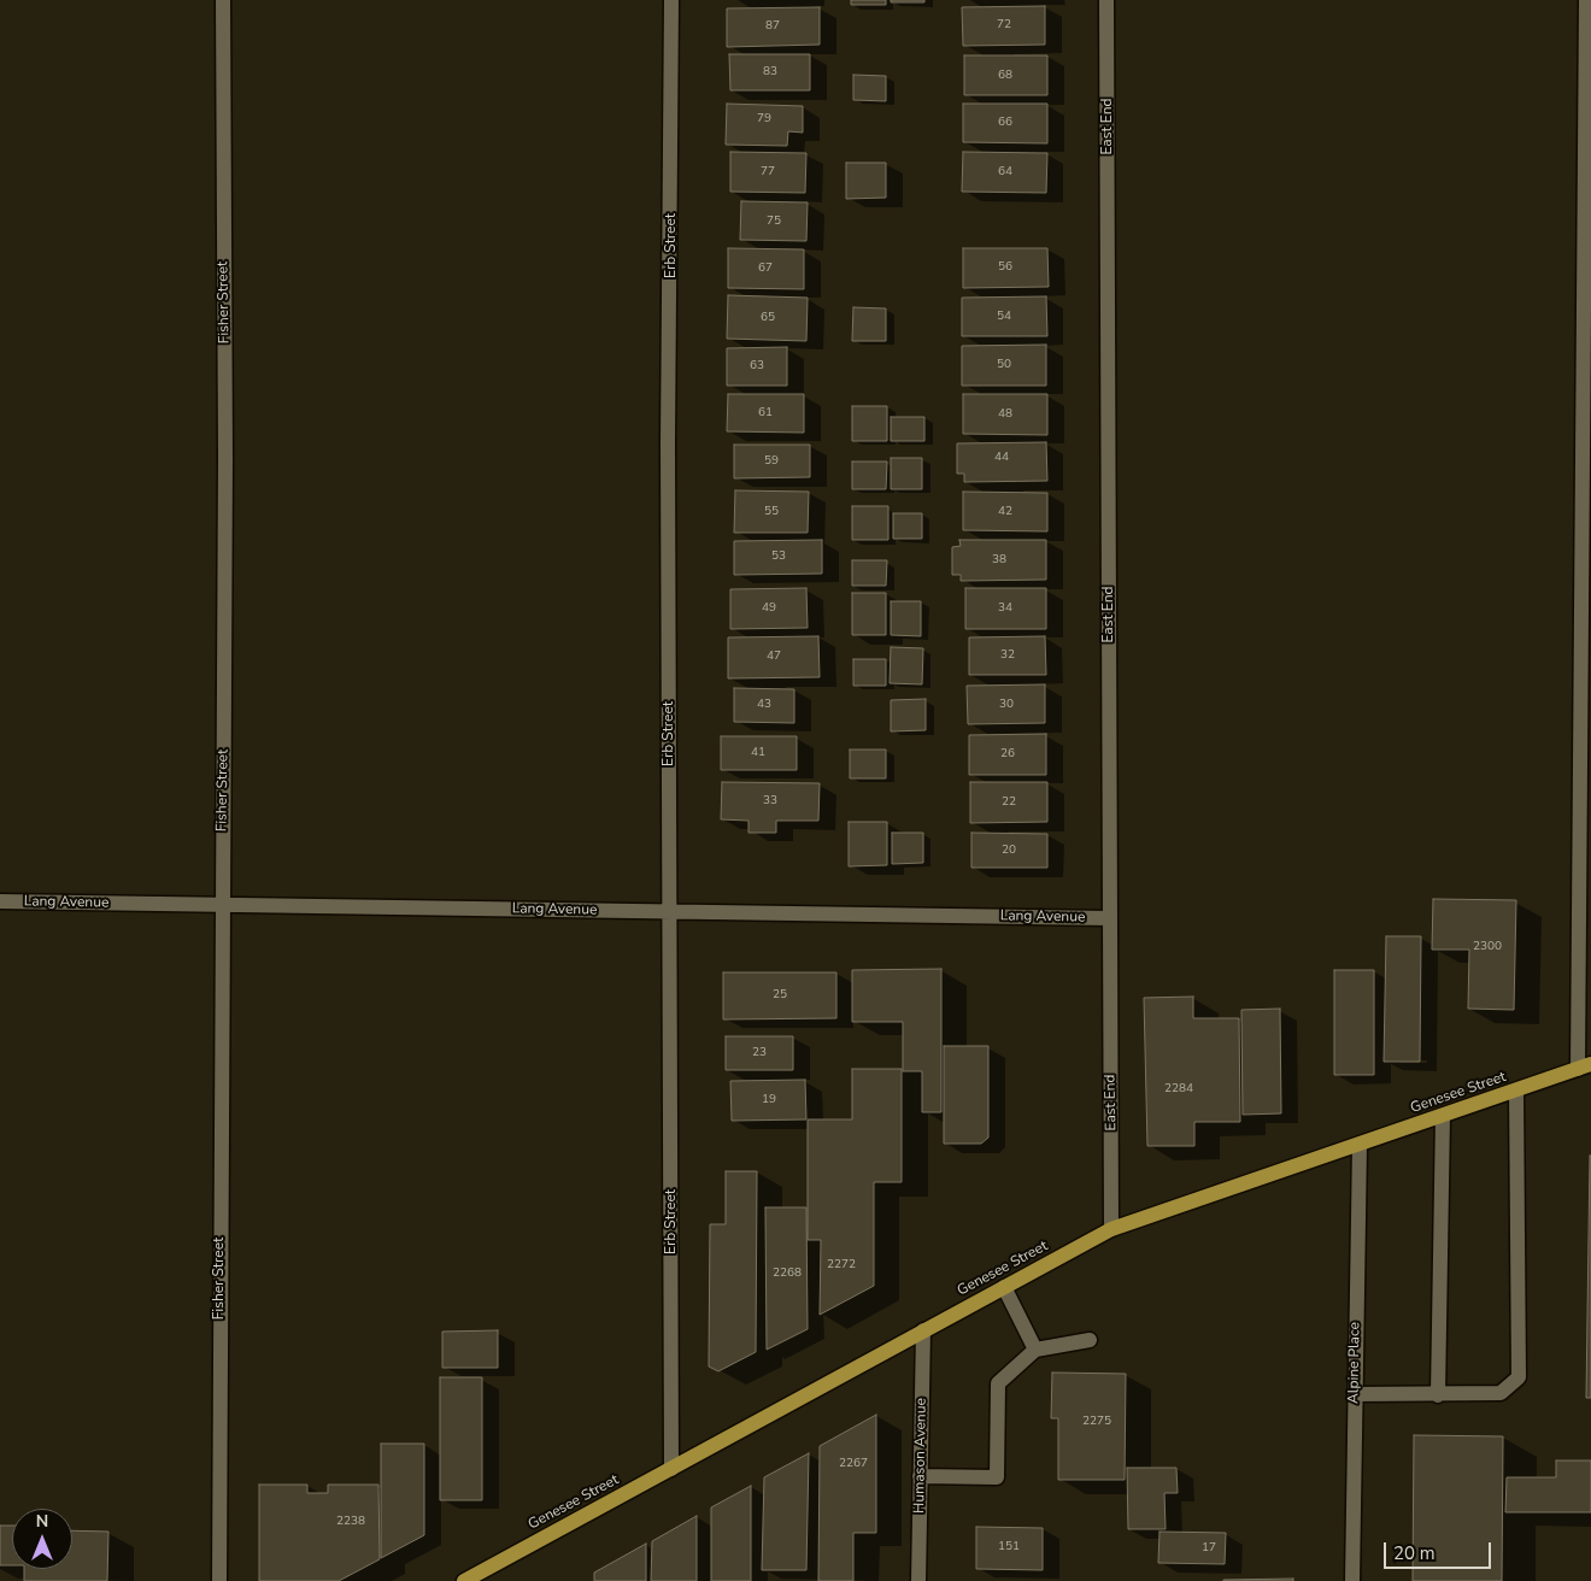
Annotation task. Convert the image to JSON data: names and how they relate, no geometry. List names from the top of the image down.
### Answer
{
  "streets": {
    "main road": ["Genesee Street"],
    "street": [
      "East End",
      "Erb Street",
      "Fisher Street",
      "Lang Avenue",
      "Alpine Place",
      "Humason Avenue"
    ]
  },
  "crossings": [
    ["East End", "Lang Avenue"],
    ["East End", "Genesee Street"],
    ["Erb Street", "Lang Avenue"],
    ["Erb Street", "Genesee Street"],
    ["Fisher Street", "Lang Avenue"],
    ["Genesee Street", "Alpine Place"],
    ["Genesee Street", "Humason Avenue"]
  ],
  "house_numbers": [
    "72",
    "87",
    "83",
    "68",
    "79",
    "66",
    "77",
    "64",
    "75",
    "56",
    "67",
    "54",
    "65",
    "50",
    "63",
    "61",
    "48",
    "44",
    "59",
    "55",
    "42",
    "53",
    "38",
    "49",
    "34",
    "32",
    "47",
    "43",
    "30",
    "41",
    "26",
    "33",
    "22",
    "20",
    "2300",
    "25",
    "23",
    "2284",
    "19",
    "2272",
    "2268",
    "2275",
    "2267",
    "2238",
    "151",
    "17"
  ],
  "scale_bar": "20 m",
  "north": "top"
}
